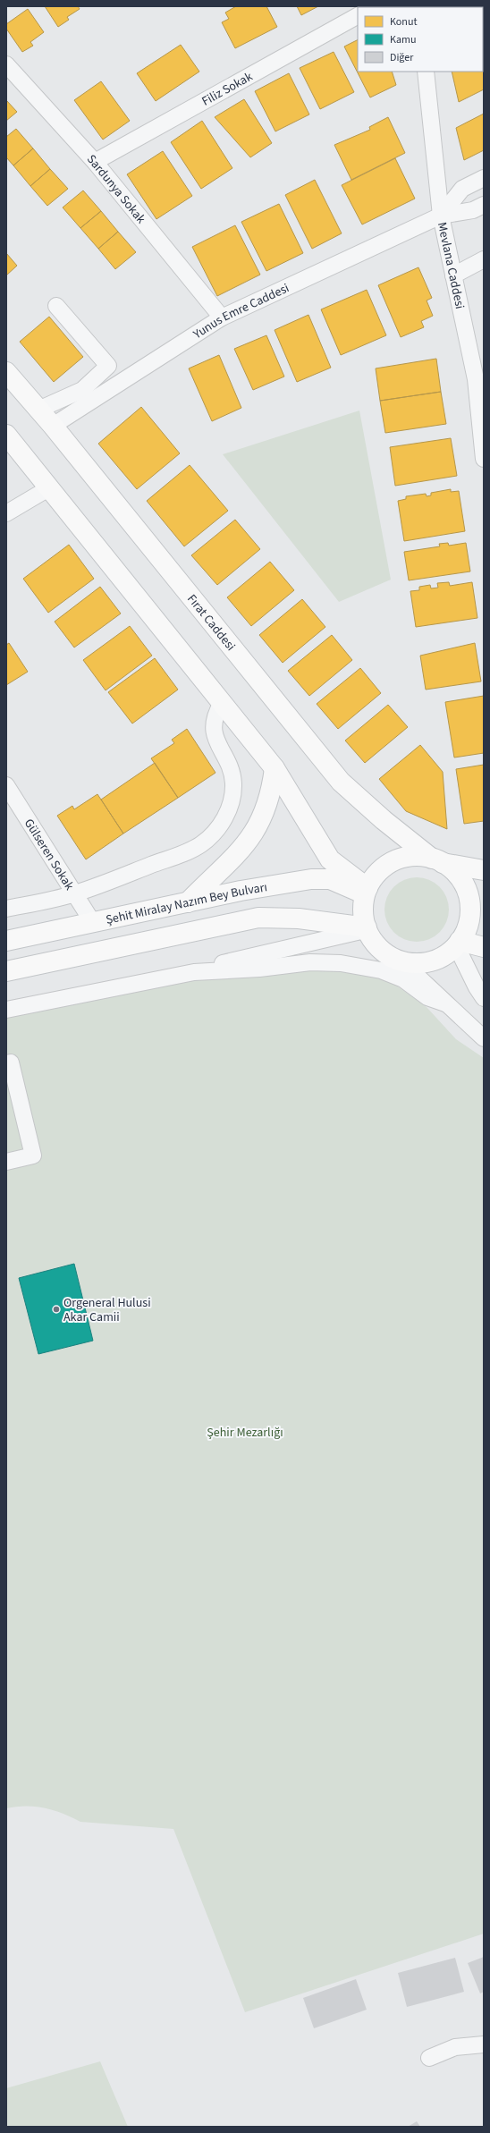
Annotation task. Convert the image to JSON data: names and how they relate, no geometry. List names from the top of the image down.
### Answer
{
  "streets": {
    "main road": ["Fırat Caddesi", "Şehit Miralay Nazım Bey Bulvarı"],
    "street": [
      "Filiz Sokak",
      "Sardunya Sokak",
      "Mevlana Caddesi",
      "Yunus Emre Caddesi",
      "Gülseren Sokak"
    ]
  },
  "crossings": [
    ["Filiz Sokak", "Sardunya Sokak"],
    ["Sardunya Sokak", "Yunus Emre Caddesi"],
    ["Mevlana Caddesi", "Yunus Emre Caddesi"],
    ["Yunus Emre Caddesi", "Fırat Caddesi"],
    ["Fırat Caddesi", "Şehit Miralay Nazım Bey Bulvarı"],
    ["Gülseren Sokak", "Şehit Miralay Nazım Bey Bulvarı"]
  ],
  "parks": ["Şehir Mezarlığı"],
  "places": ["Orgeneral Hulusi Akar Camii"],
  "legend": ["Konut", "Kamu", "Diğer"]
}
